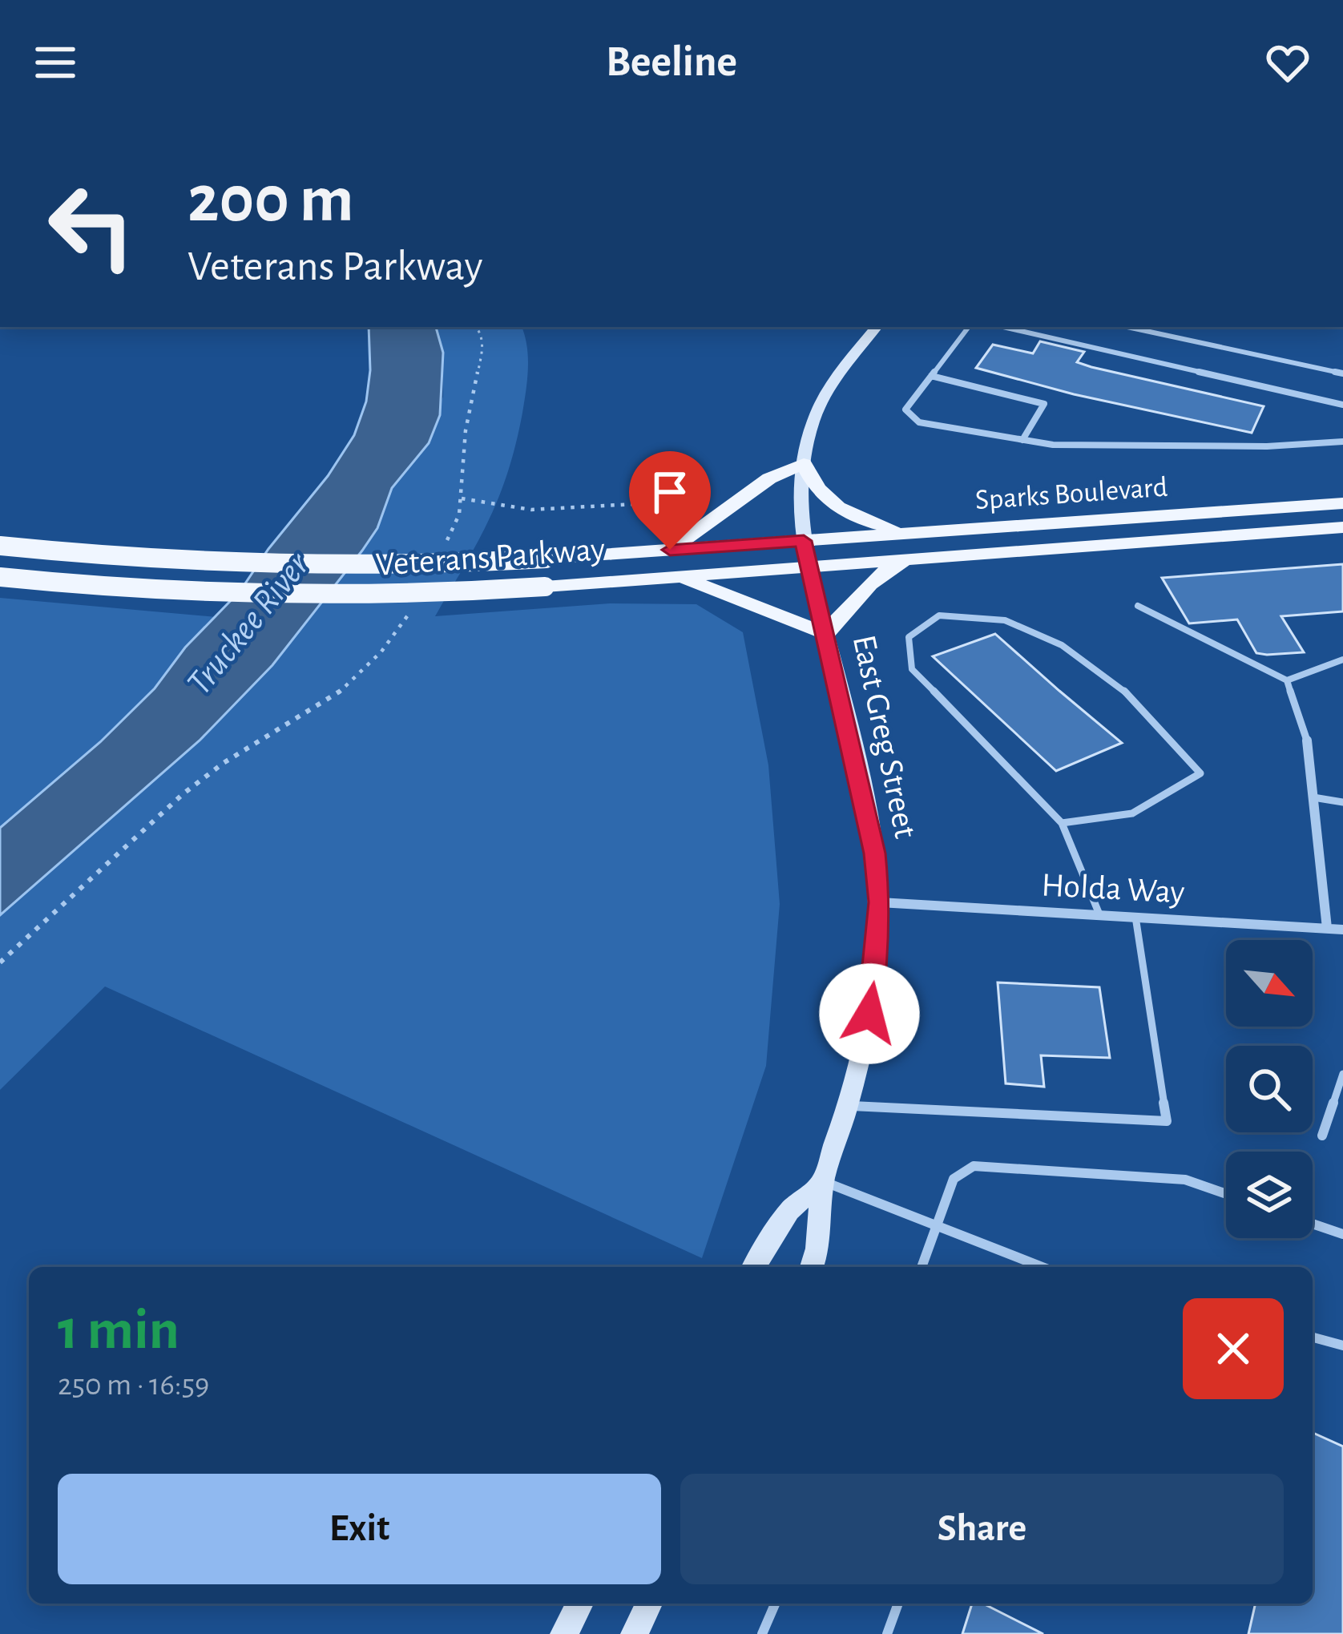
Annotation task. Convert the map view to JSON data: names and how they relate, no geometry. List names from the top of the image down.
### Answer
{
  "streets": {
    "main road": ["Sparks Boulevard", "Veterans Parkway", "East Greg Street"],
    "street": ["Holda Way"]
  },
  "crossings": [
    ["Sparks Boulevard", "Veterans Parkway"],
    ["Sparks Boulevard", "East Greg Street"],
    ["Veterans Parkway", "East Greg Street"],
    ["East Greg Street", "Holda Way"]
  ],
  "water": ["Truckee River"],
  "north": "bottom right",
  "page": {
    "header": "Beeline",
    "turn": ["200 m", "Veterans Parkway"],
    "heading": ["1 min", "250 m · 16:59"],
    "buttons": ["Exit", "Share"]
  }
}
